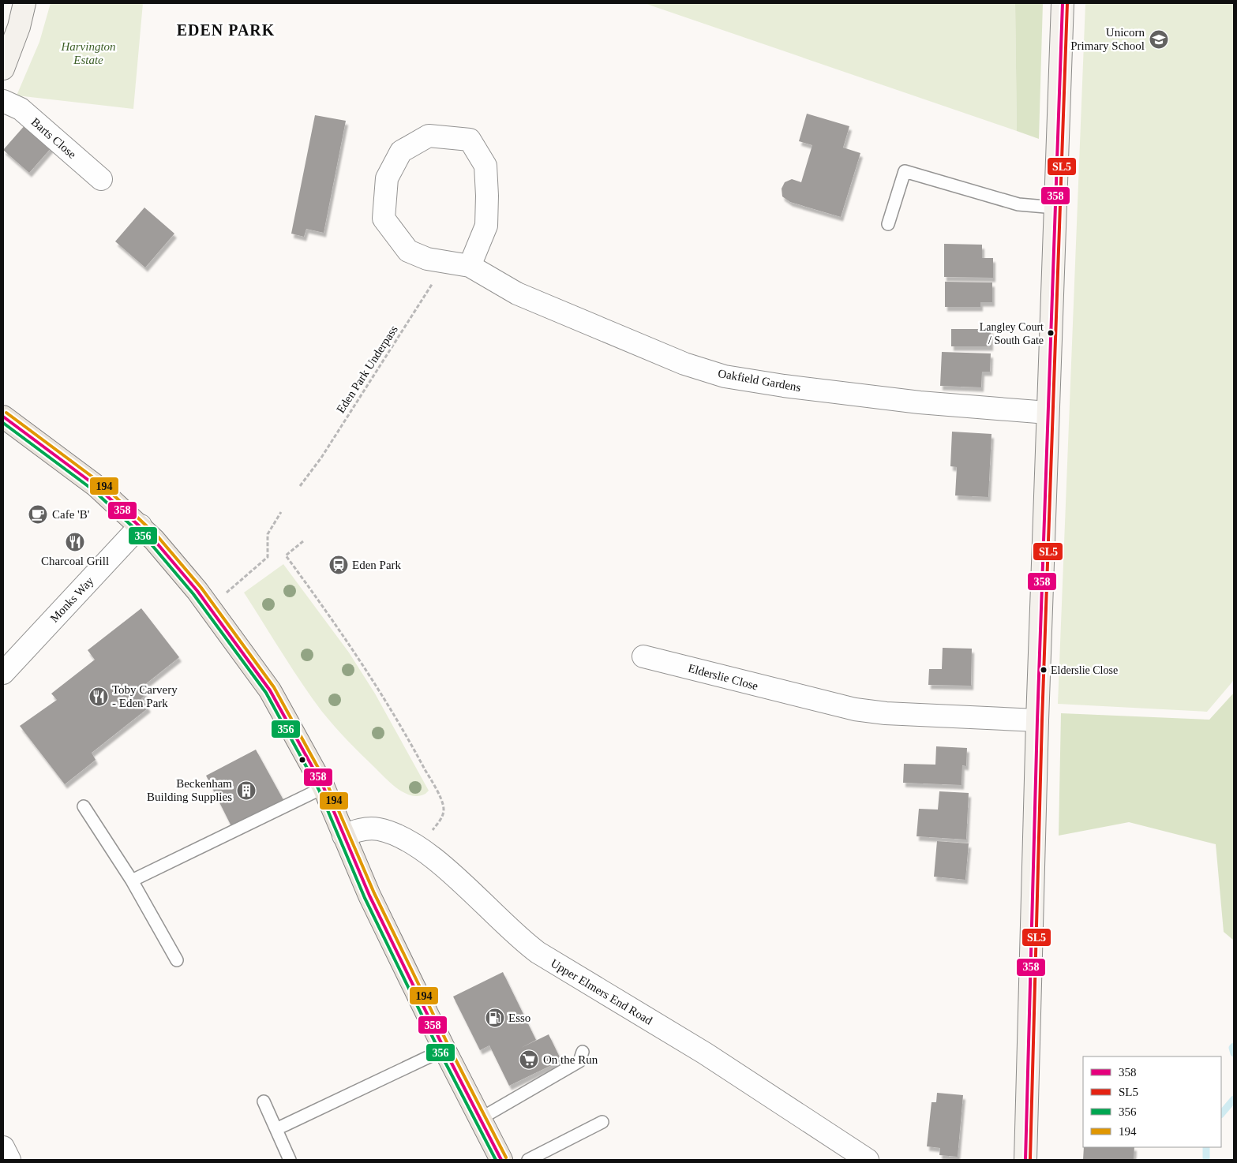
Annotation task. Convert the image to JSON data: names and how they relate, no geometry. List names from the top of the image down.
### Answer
{
  "streets": {
    "street": [
      "Barts Close",
      "Oakfield Gardens",
      "Monks Way",
      "Elderslie Close",
      "Upper Elmers End Road"
    ],
    "path": ["Eden Park Underpass"]
  },
  "crossings": [
    ["Eden Park Underpass", "Oakfield Gardens"]
  ],
  "districts": ["EDEN PARK"],
  "parks": ["Harvington Estate"],
  "places": {
    "school or university": ["Unicorn Primary School"],
    "other": ["Langley Court / South Gate", "Elderslie Close"],
    "cafe": ["Cafe 'B'"],
    "restaurant": ["Charcoal Grill", "Toby Carvery - Eden Park"],
    "station": ["Eden Park"],
    "building": ["Beckenham Building Supplies"],
    "fuel station": ["Esso"],
    "supermarket": ["On the Run"]
  },
  "lines": [
    "transit line 358",
    "transit line SL5",
    "transit line 194",
    "transit line 356"
  ],
  "legend": [
    "358",
    "SL5",
    "356",
    "194"
  ]
}
